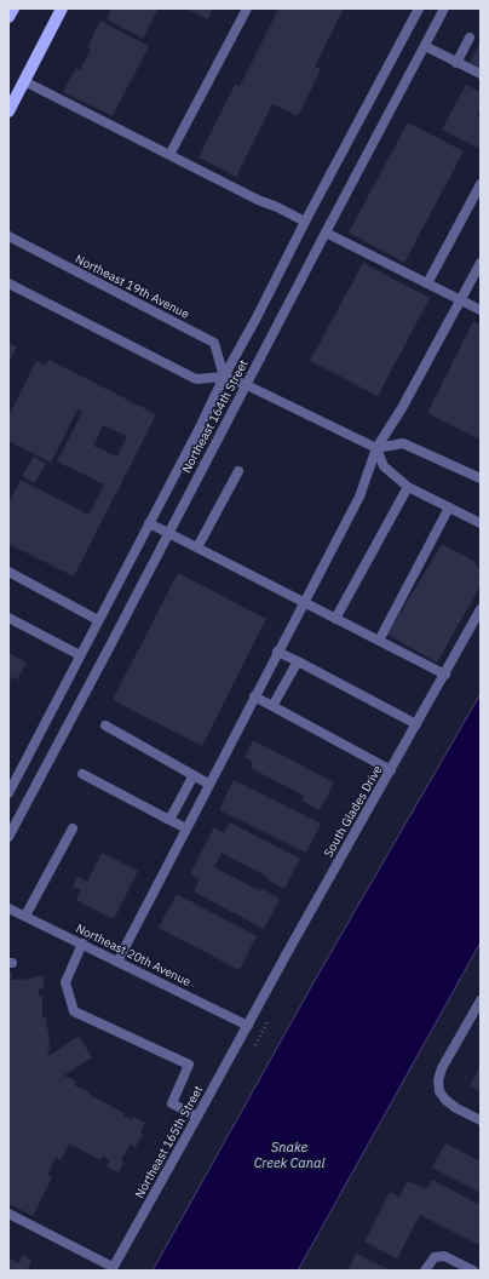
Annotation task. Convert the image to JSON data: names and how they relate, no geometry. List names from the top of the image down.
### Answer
{
  "streets": {
    "street": [
      "Northeast 19th Avenue",
      "Northeast 164th Street",
      "South Glades Drive",
      "Northeast 20th Avenue",
      "Northeast 165th Street"
    ]
  },
  "crossings": [
    ["Northeast 19th Avenue", "Northeast 164th Street"],
    ["South Glades Drive", "Northeast 20th Avenue"],
    ["South Glades Drive", "Northeast 165th Street"],
    ["Northeast 20th Avenue", "Northeast 165th Street"]
  ],
  "water": ["Snake Creek Canal"]
}
